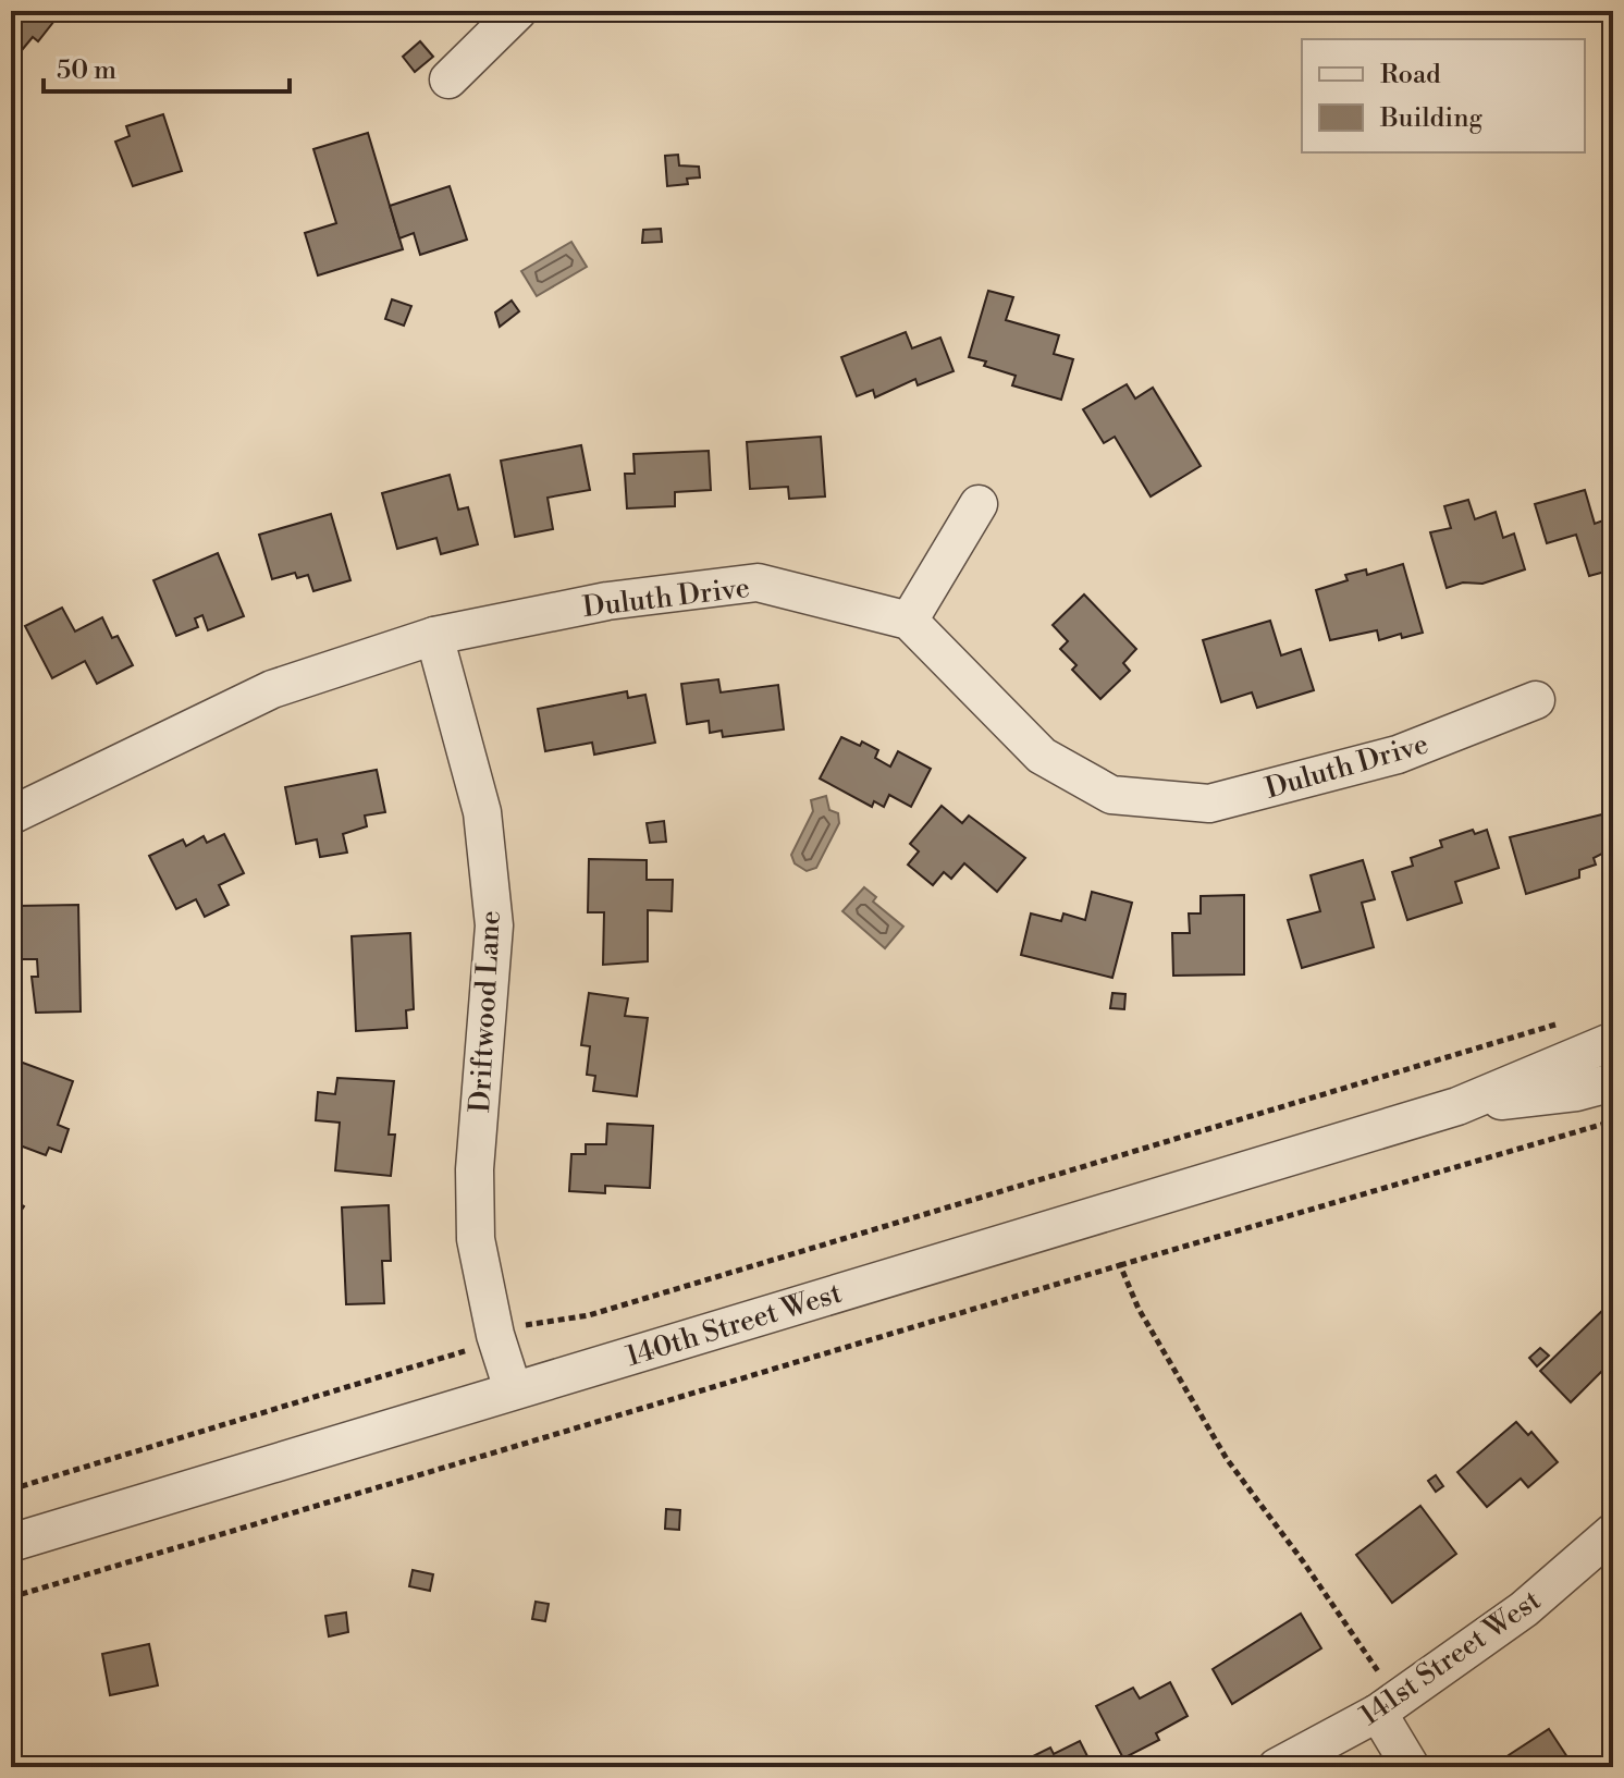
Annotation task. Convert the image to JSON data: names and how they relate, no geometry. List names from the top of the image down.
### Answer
{
  "streets": {
    "street": [
      "Duluth Drive",
      "Driftwood Lane",
      "140th Street West",
      "141st Street West"
    ]
  },
  "crossings": [
    ["Duluth Drive", "Driftwood Lane"],
    ["Driftwood Lane", "140th Street West"]
  ],
  "legend": ["Road", "Building"],
  "scale_bar": "50 m"
}
